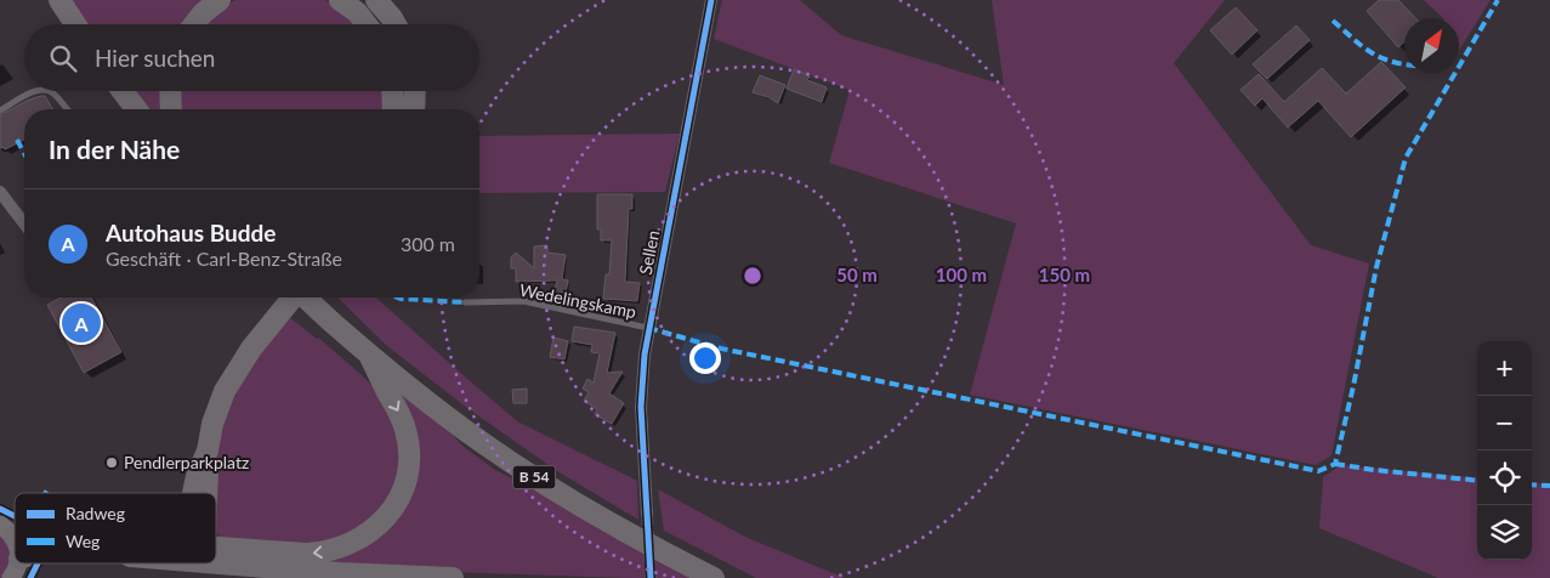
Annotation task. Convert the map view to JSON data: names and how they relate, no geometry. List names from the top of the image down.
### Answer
{
  "streets": {
    "highway": ["B 54"],
    "street": ["Sellen"],
    "lane": ["Wedelingskamp"]
  },
  "crossings": [
    ["Sellen", "Wedelingskamp"]
  ],
  "places": ["Pendlerparkplatz"],
  "legend": ["Radweg", "Weg"],
  "north": "top right",
  "page": {
    "search": "Hier suchen",
    "heading": "In der Nähe",
    "list": [
      {
        "mark": "A",
        "name": "Autohaus Budde",
        "note": "Geschäft · Carl-Benz-Straße",
        "value": "300 m"
      }
    ],
    "pins": "A",
    "map_buttons": ["+", "−"]
  },
  "rings": ["50 m", "100 m", "150 m"]
}
